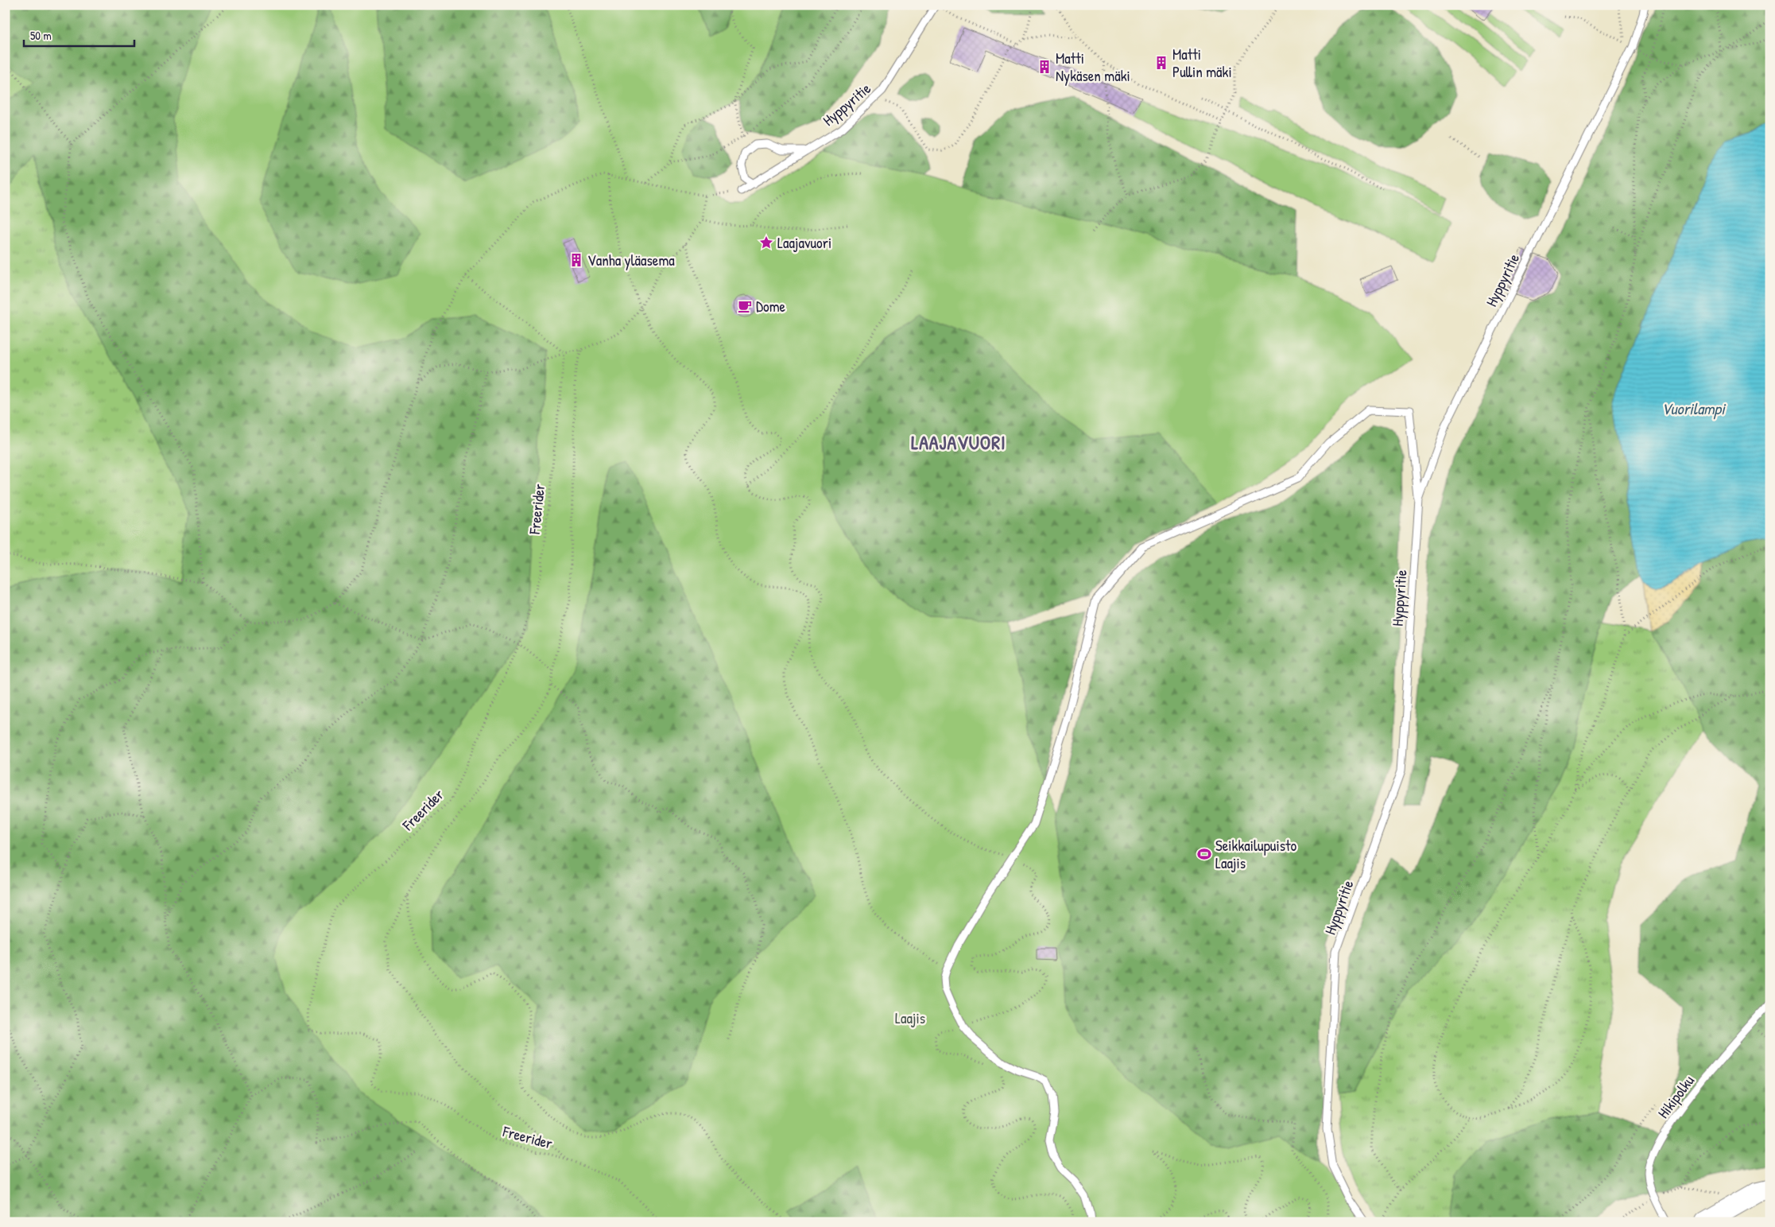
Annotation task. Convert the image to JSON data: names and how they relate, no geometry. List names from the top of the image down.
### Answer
{
  "streets": {
    "lane": ["Hyppyritie", "Hikipolku"],
    "path": ["Freerider"]
  },
  "districts": ["LAAJAVUORI"],
  "water": ["Vuorilampi"],
  "parks": ["Laajis"],
  "places": {
    "building": ["Matti Pullin mäki", "Matti Nykäsen mäki", "Vanha yläasema"],
    "place": ["Laajavuori"],
    "cafe": ["Dome"],
    "sports": ["Seikkailupuisto Laajis"]
  },
  "scale_bar": "50 m"
}
